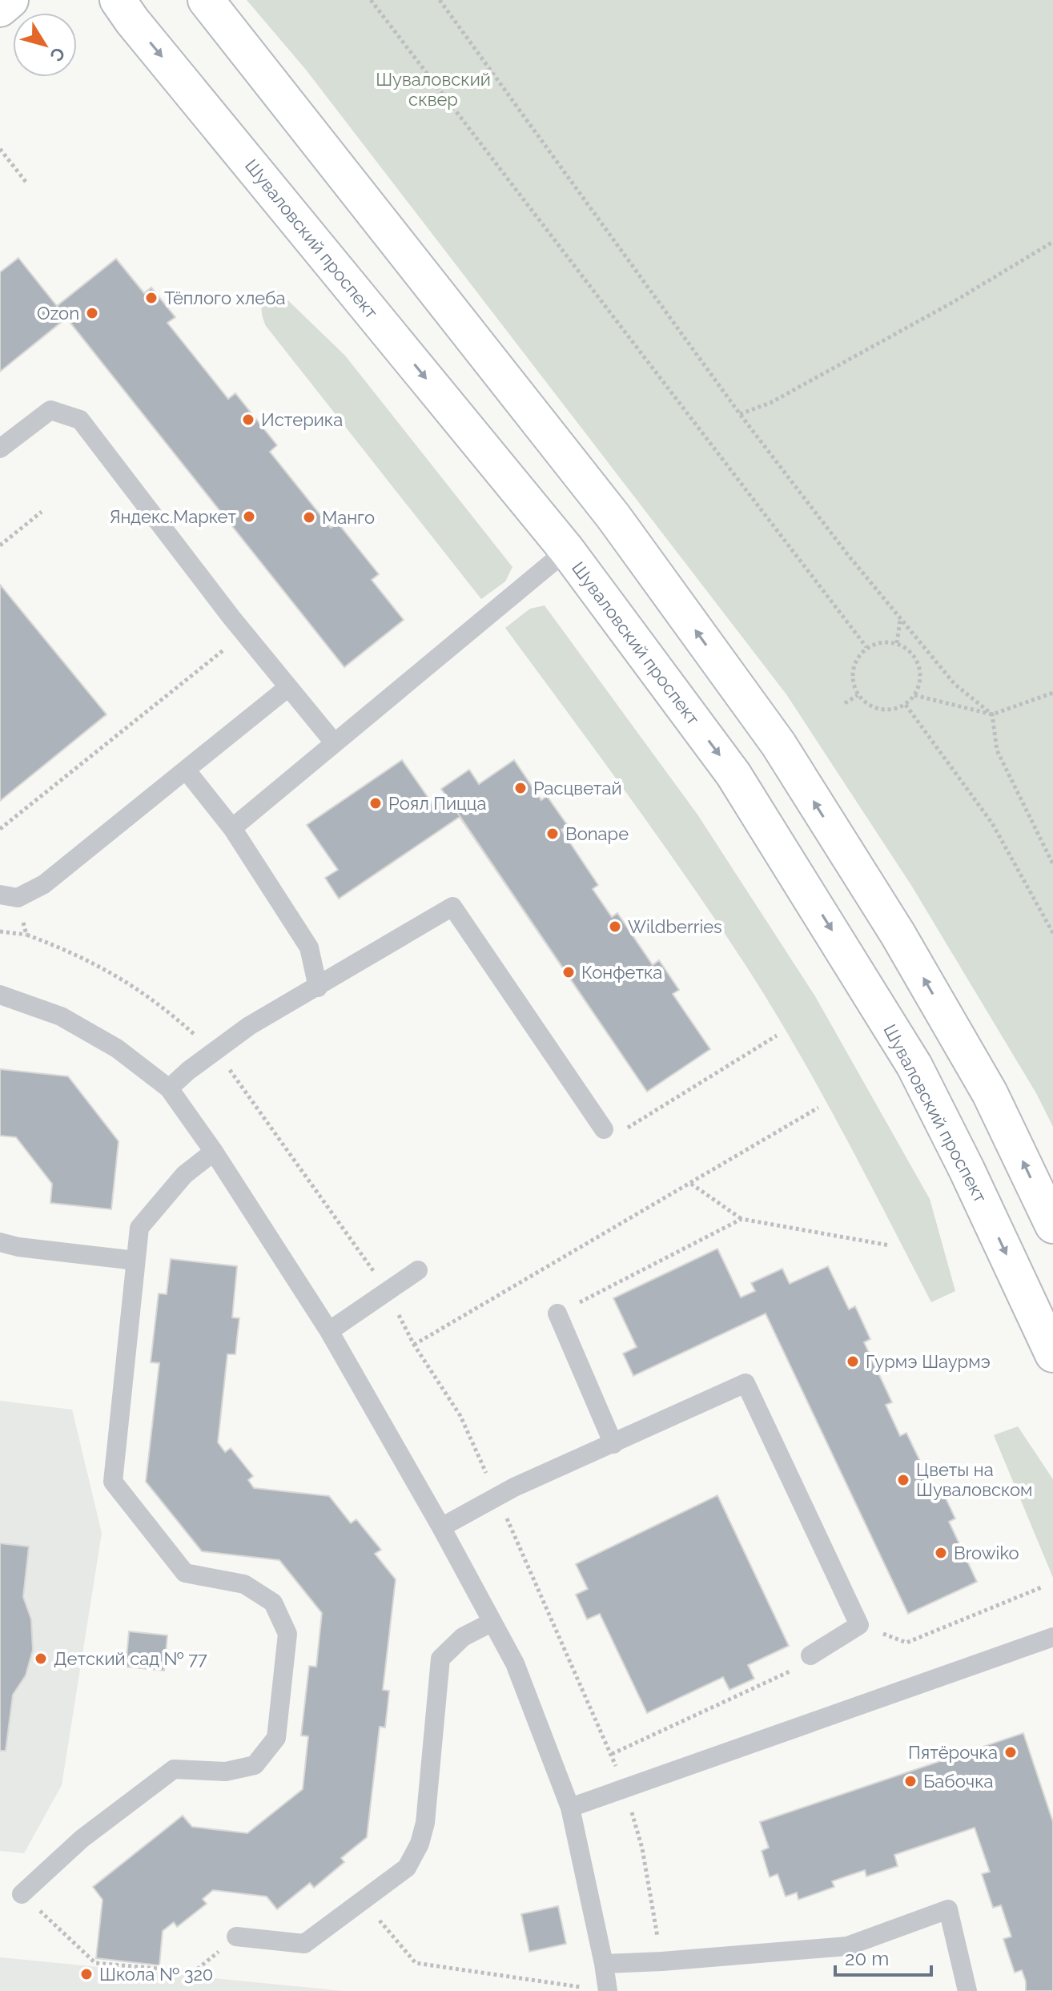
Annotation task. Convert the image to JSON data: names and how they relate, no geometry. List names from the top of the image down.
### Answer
{
  "streets": {
    "street": ["Шуваловский проспект"]
  },
  "parks": ["Шуваловский сквер"],
  "places": [
    "Тёплого хлеба",
    "Ozon",
    "Истерика",
    "Яндекс.Маркет",
    "Манго",
    "Расцветай",
    "Роял Пицца",
    "Bonape",
    "Wildberries",
    "Конфетка",
    "Гурмэ Шаурмэ",
    "Цветы на Шуваловском",
    "Browiko",
    "Детский сад № 77",
    "Пятёрочка",
    "Бабочка",
    "Школа № 320"
  ],
  "scale_bar": "20 m",
  "north": "bottom right"
}
